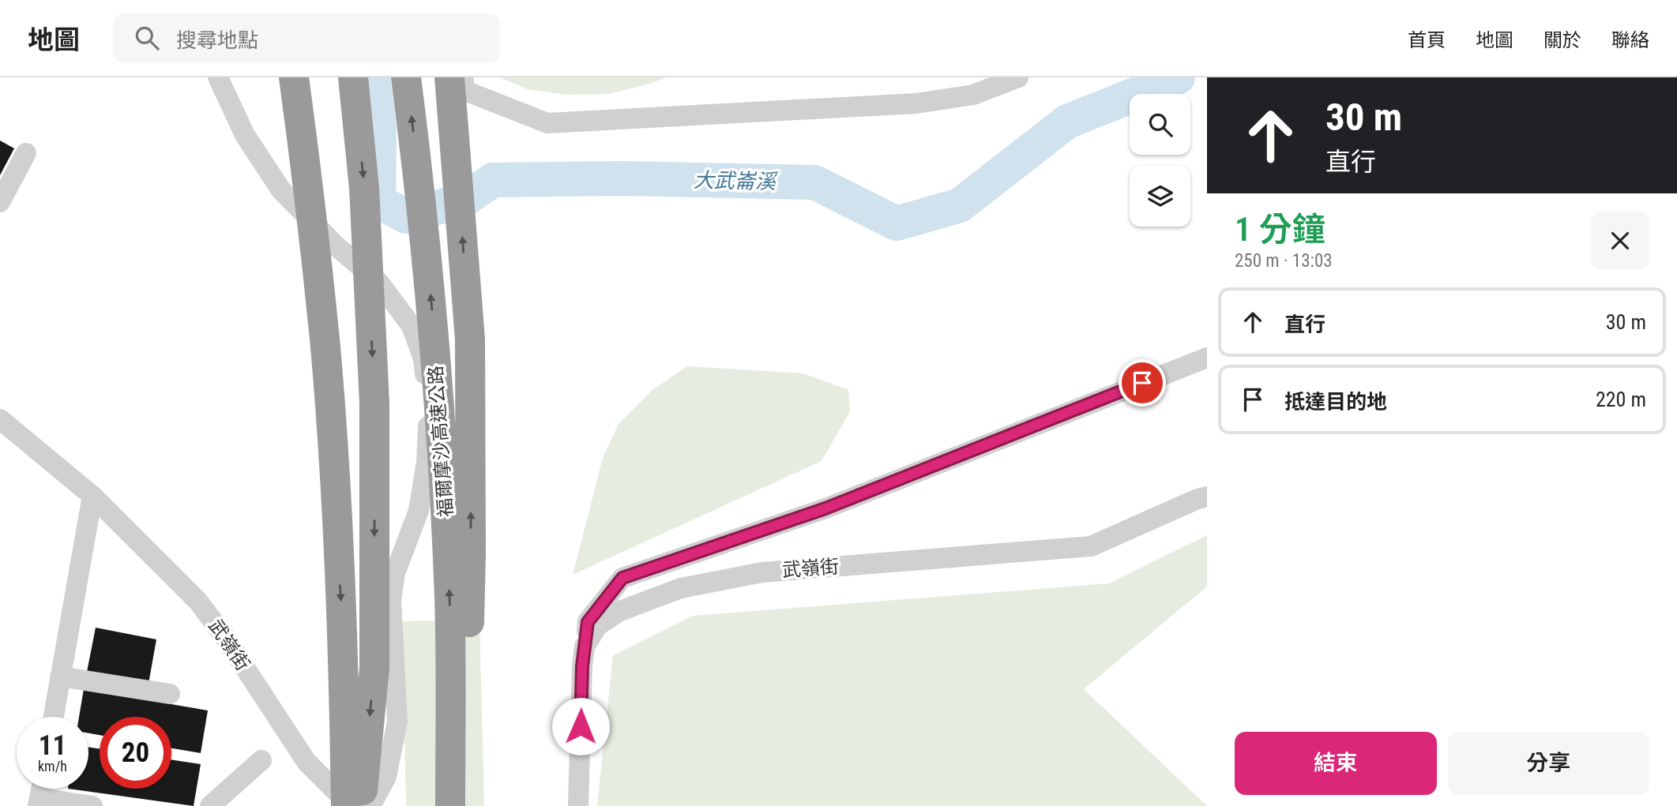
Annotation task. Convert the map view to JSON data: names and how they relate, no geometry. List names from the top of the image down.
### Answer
{
  "streets": {
    "highway": ["福爾摩沙高速公路"],
    "street": ["武嶺街"]
  },
  "water": ["大武崙溪"],
  "page": {
    "header": "地圖",
    "search": "搜尋地點",
    "nav": [
      "首頁",
      "地圖",
      "關於",
      "聯絡"
    ],
    "turn": ["30 m", "直行"],
    "heading": ["1 分鐘", "250 m · 13:03"],
    "list": [
      {
        "name": "直行",
        "value": "30 m"
      },
      {
        "name": "抵達目的地",
        "value": "220 m"
      }
    ],
    "speed": "11 km/h",
    "limit": "20",
    "buttons": ["結束", "分享"]
  }
}
